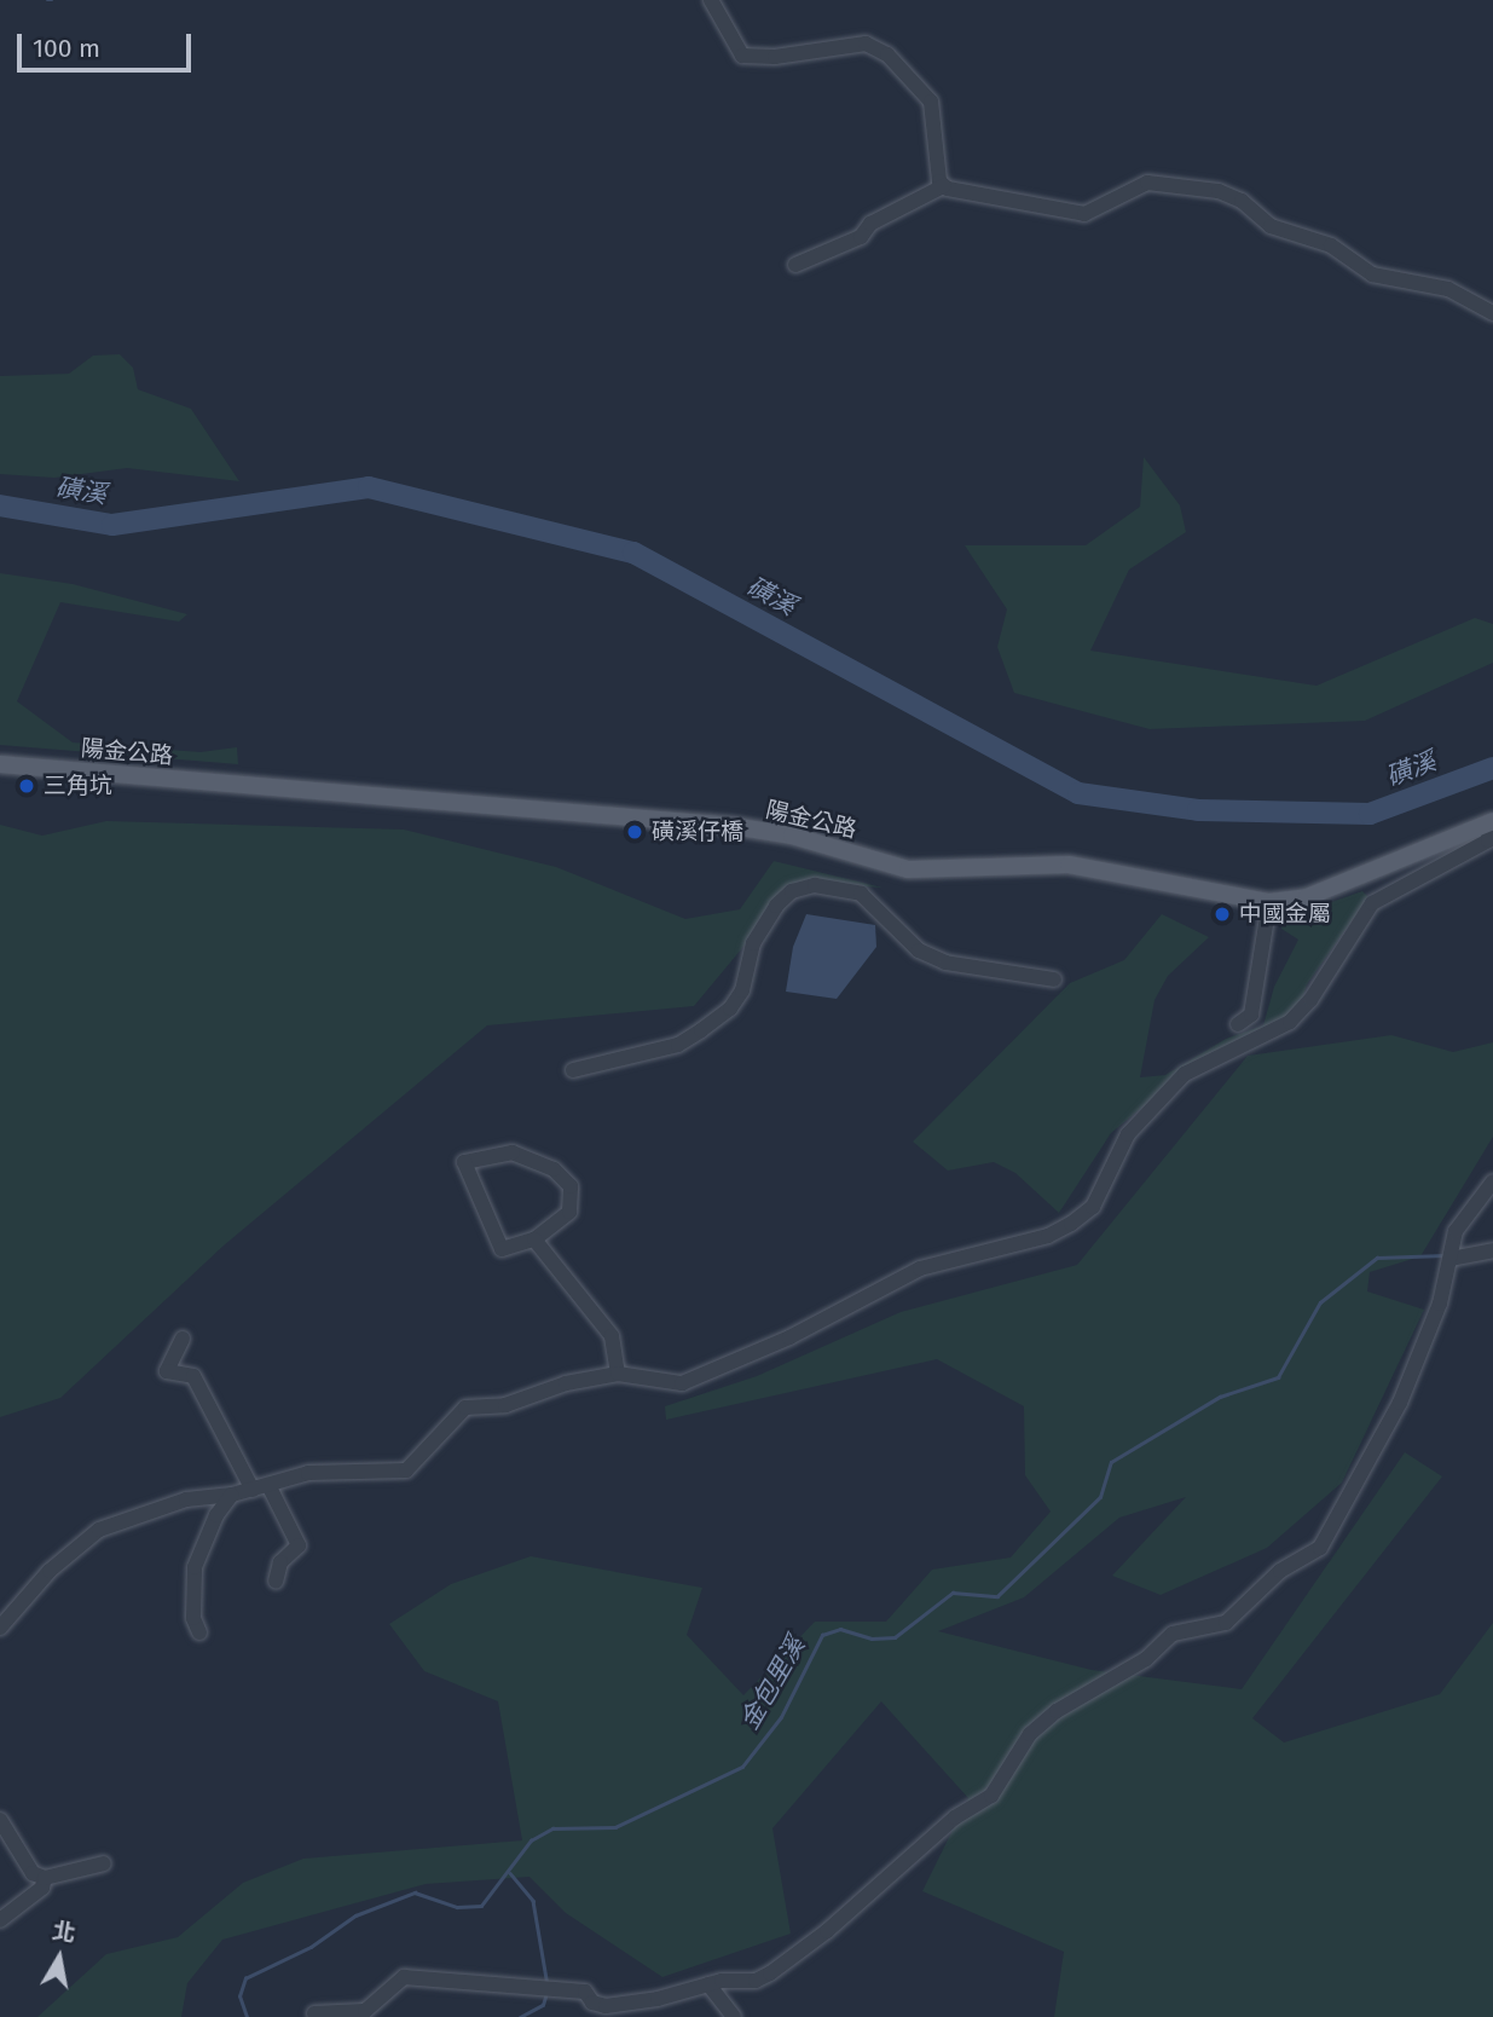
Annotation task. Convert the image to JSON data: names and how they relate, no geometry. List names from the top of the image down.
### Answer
{
  "streets": {
    "main road": ["陽金公路"]
  },
  "water": ["磺溪", "金包里溪"],
  "places": ["三角坑", "磺溪仔橋", "中國金屬"],
  "scale_bar": "100 m",
  "north": "top"
}
